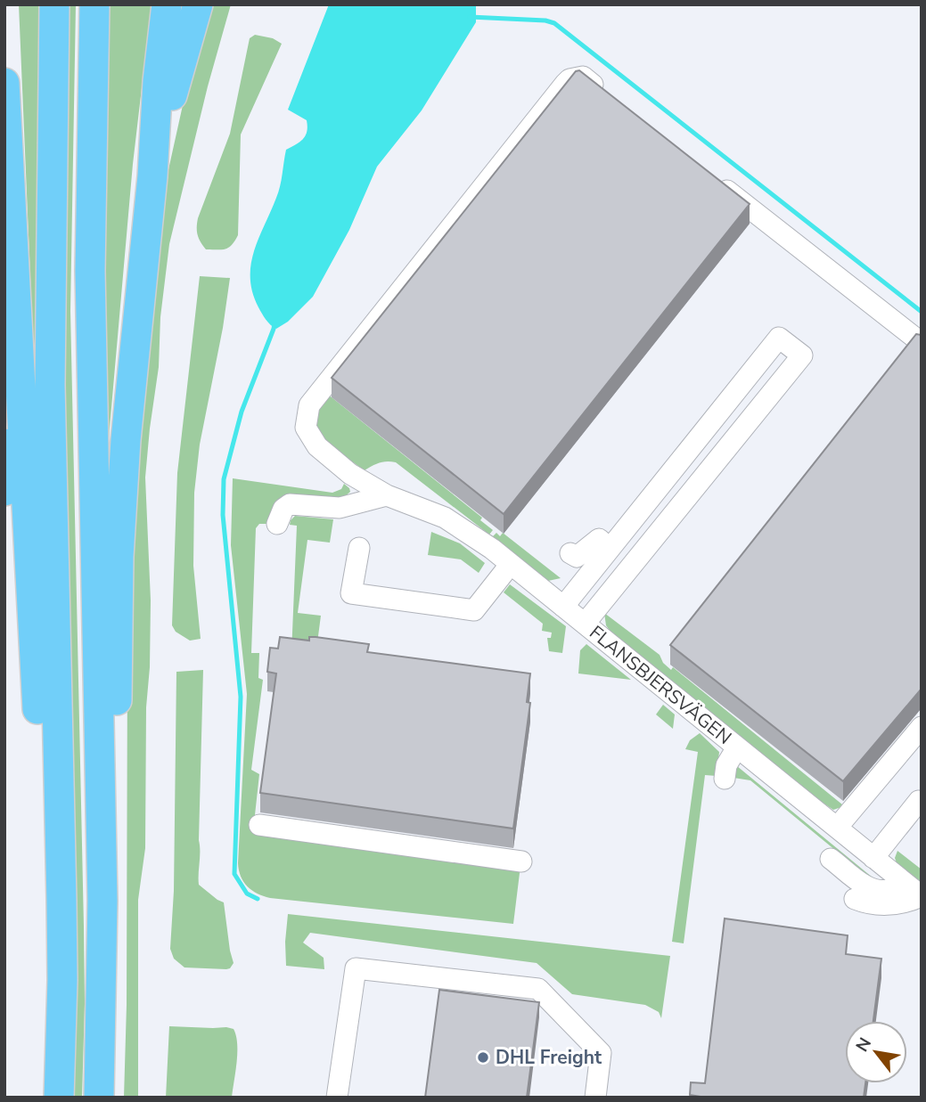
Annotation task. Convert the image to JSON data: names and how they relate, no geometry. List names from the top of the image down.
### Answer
{
  "streets": {
    "street": ["FLANSBJERSVÄGEN"]
  },
  "places": ["DHL Freight"],
  "north": "top left"
}
